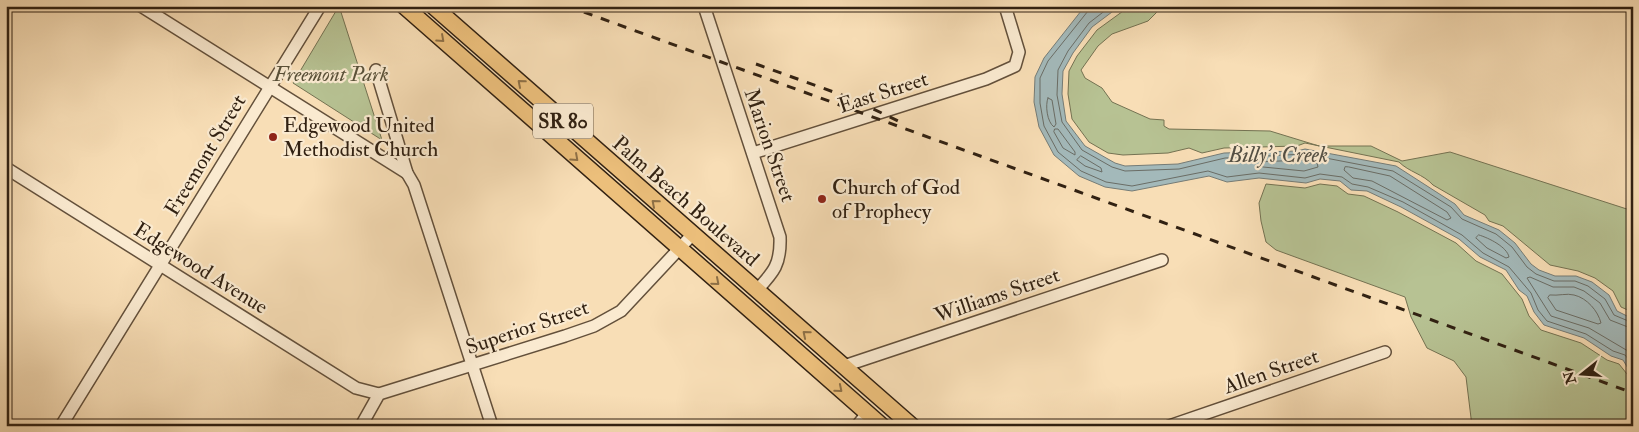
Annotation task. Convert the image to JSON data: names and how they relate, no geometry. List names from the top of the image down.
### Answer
{
  "streets": {
    "main road": ["SR 80", "Palm Beach Boulevard"],
    "street": [
      "East Street",
      "Marion Street",
      "Freemont Street",
      "Edgewood Avenue",
      "Williams Street",
      "Superior Street",
      "Allen Street"
    ]
  },
  "crossings": [
    ["East Street", "Marion Street"],
    ["Marion Street", "Palm Beach Boulevard"],
    ["Freemont Street", "Edgewood Avenue"],
    ["Palm Beach Boulevard", "Williams Street"],
    ["Palm Beach Boulevard", "Superior Street"],
    ["Edgewood Avenue", "Superior Street"]
  ],
  "water": ["Billy's Creek"],
  "parks": ["Freemont Park"],
  "places": ["Edgewood United Methodist Church", "Church of God of Prophecy"],
  "north": "left"
}
